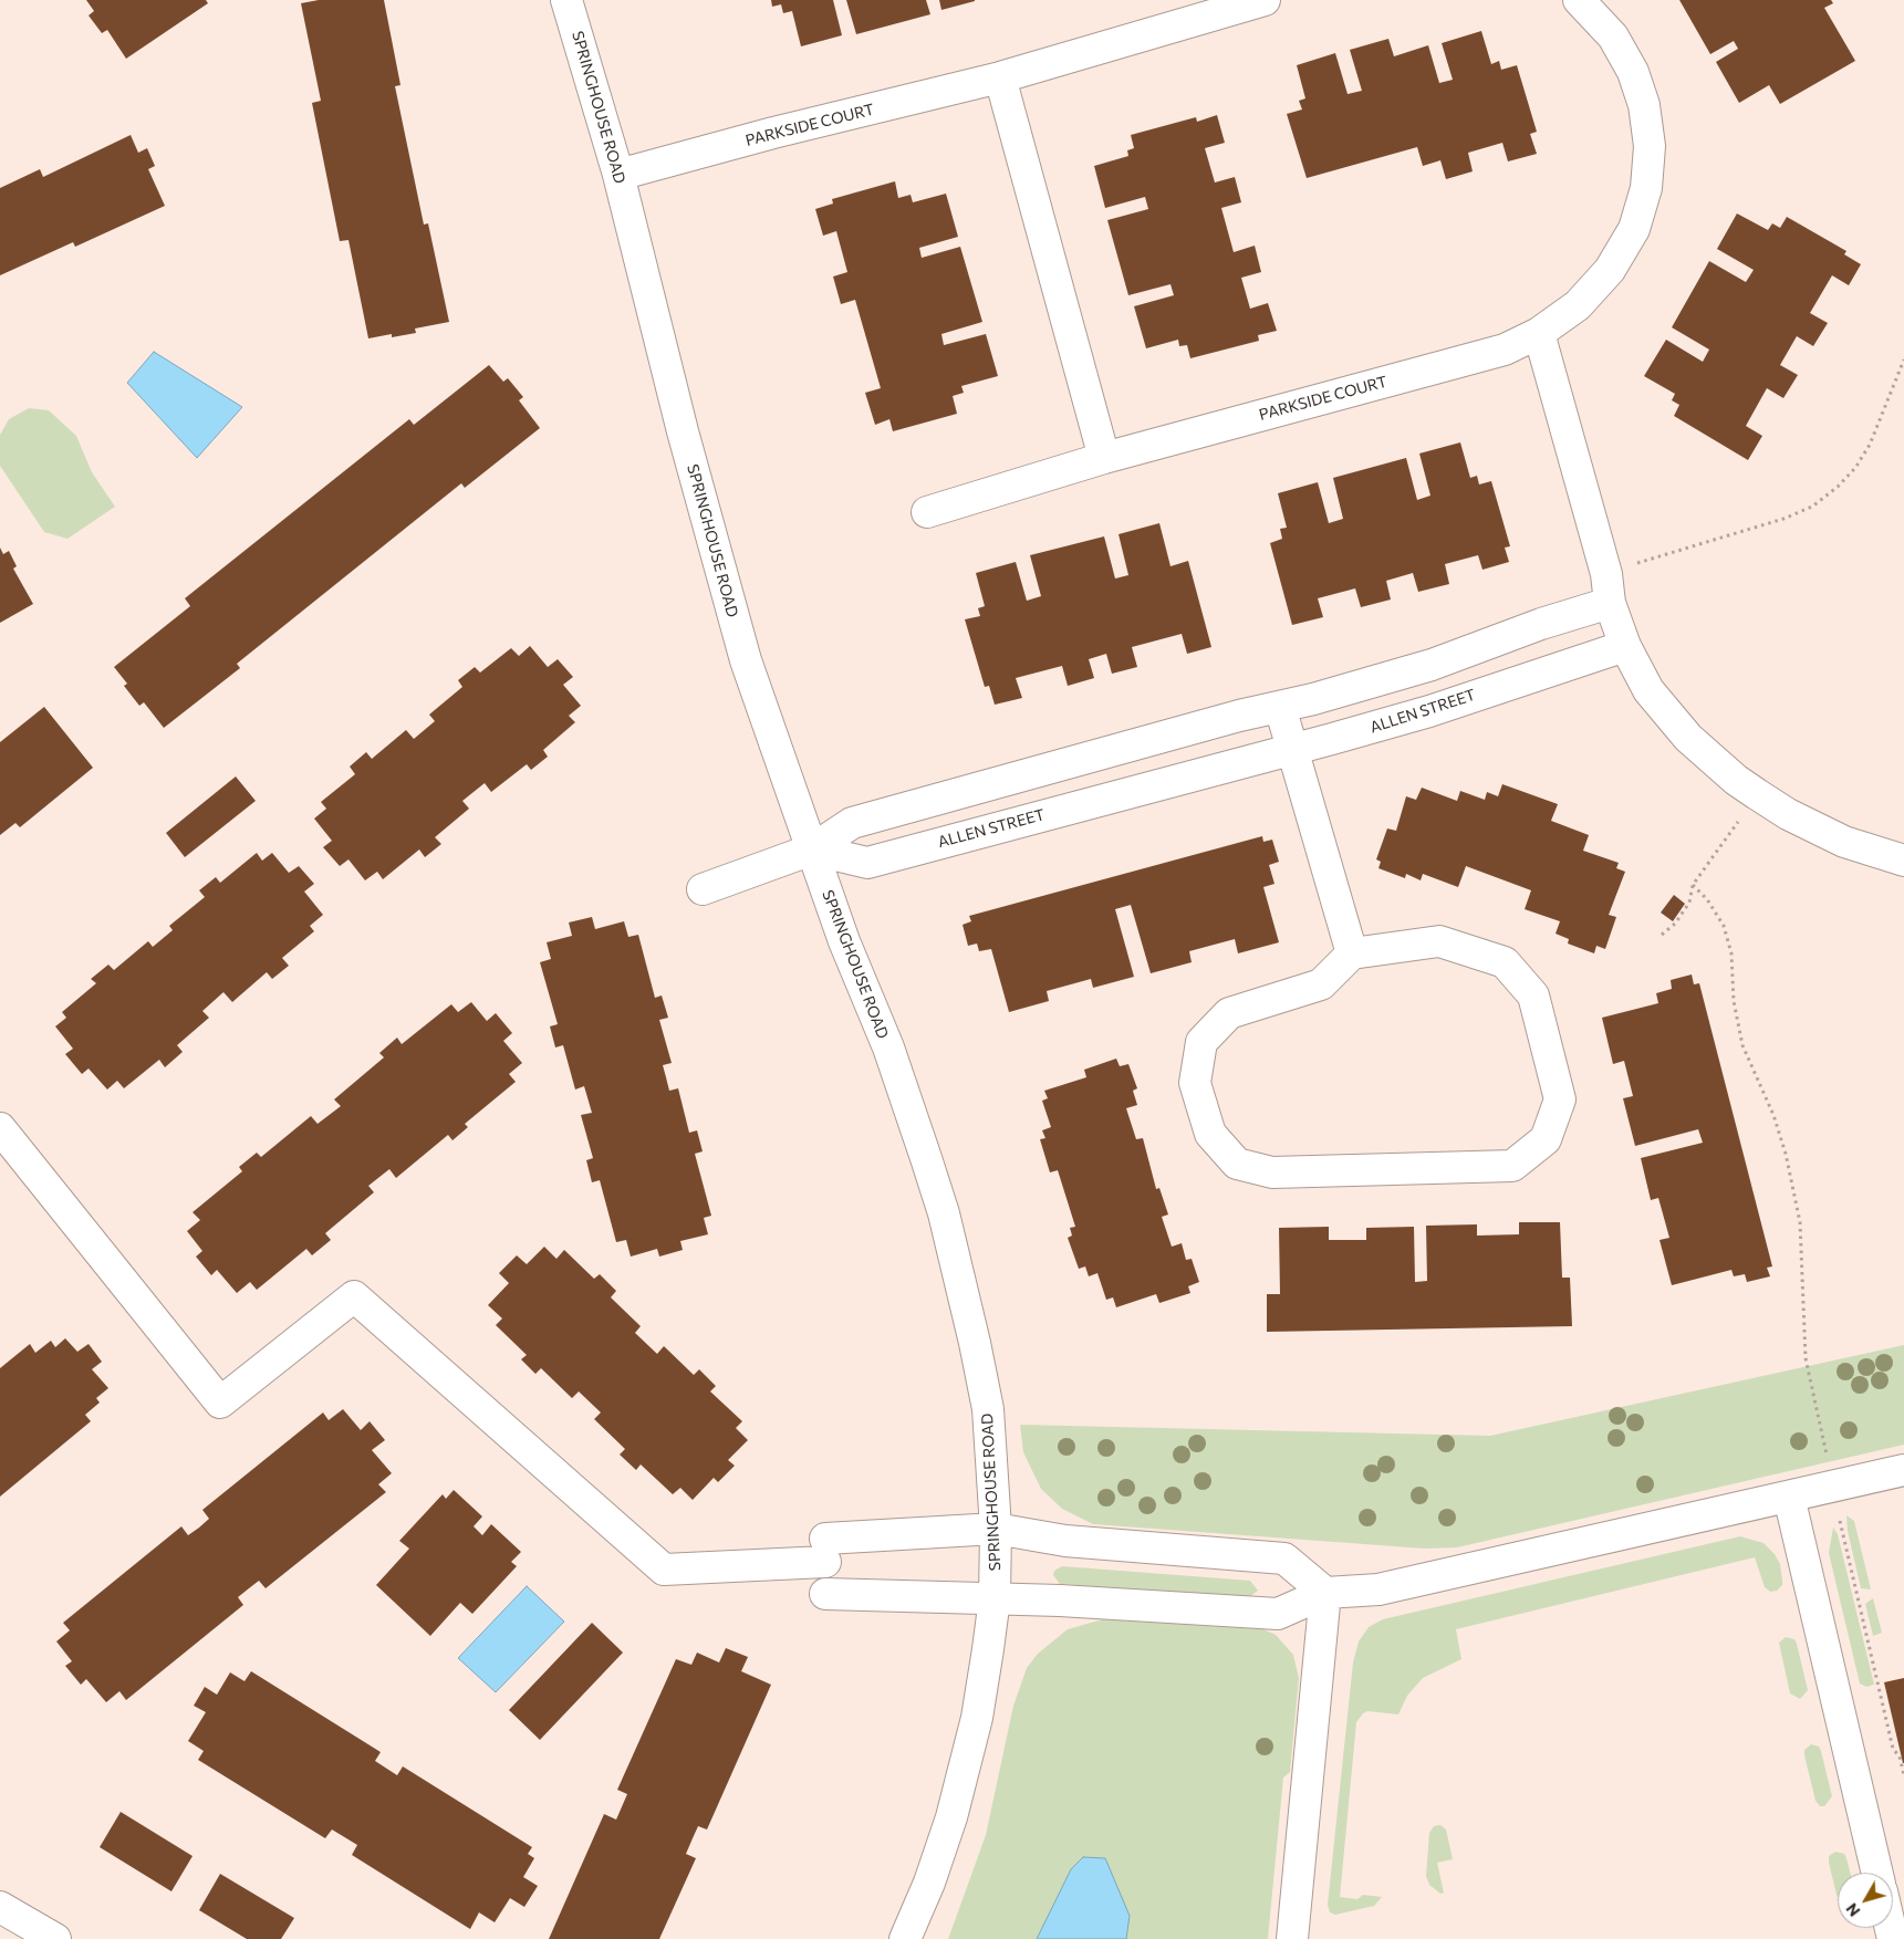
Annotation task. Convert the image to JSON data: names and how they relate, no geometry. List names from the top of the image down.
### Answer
{
  "streets": {
    "street": ["SPRINGHOUSE ROAD", "PARKSIDE COURT", "ALLEN STREET"]
  },
  "crossings": [
    ["SPRINGHOUSE ROAD", "PARKSIDE COURT"],
    ["SPRINGHOUSE ROAD", "ALLEN STREET"]
  ],
  "north": "bottom left"
}
